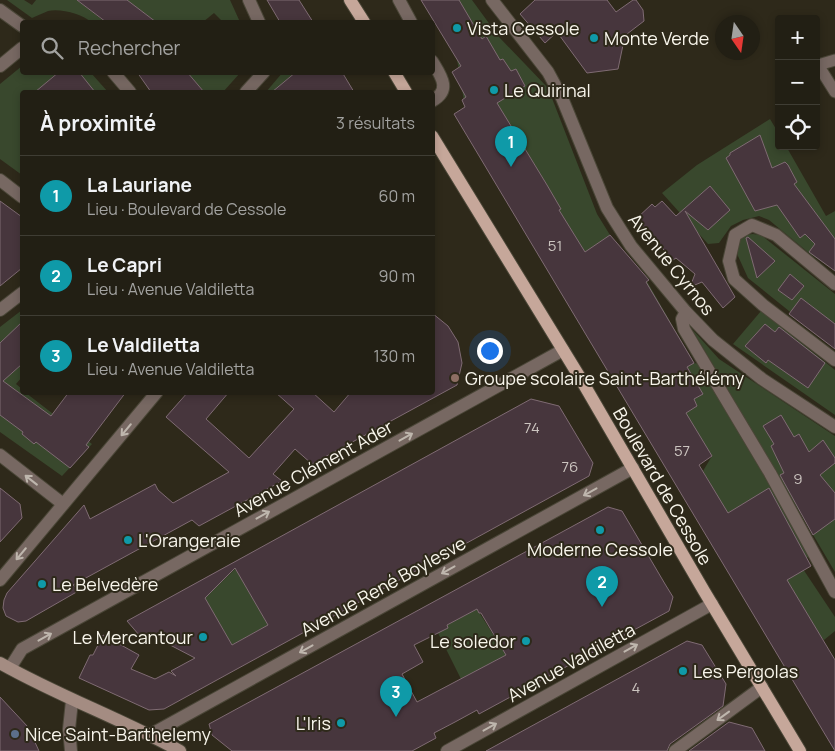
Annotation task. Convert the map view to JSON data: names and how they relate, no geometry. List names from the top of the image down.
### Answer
{
  "streets": {
    "main road": ["Boulevard de Cessole"],
    "street": [
      "Avenue Cyrnos",
      "Avenue Clément Ader",
      "Avenue René Boylesve",
      "Avenue Valdiletta"
    ]
  },
  "crossings": [
    ["Avenue Clément Ader", "Boulevard de Cessole"],
    ["Boulevard de Cessole", "Avenue René Boylesve"],
    ["Boulevard de Cessole", "Avenue Valdiletta"]
  ],
  "one_way": ["Avenue Clément Ader", "Avenue René Boylesve"],
  "places": [
    "Vista Cessole",
    "Monte Verde",
    "Le Quirinal",
    "Groupe scolaire Saint-Barthélémy",
    "Moderne Cessole",
    "L'Orangeraie",
    "Le Belvedère",
    "Le Mercantour",
    "Le soledor",
    "Les Pergolas",
    "L'Iris",
    "Nice Saint-Barthelemy"
  ],
  "house_numbers": [
    "51",
    "74",
    "57",
    "76",
    "9",
    "4"
  ],
  "north": "bottom",
  "page": {
    "map_buttons": ["+", "−"],
    "search": "Rechercher",
    "heading": ["À proximité", "3 résultats"],
    "pins": ["1", "2", "3"],
    "list": [
      {
        "mark": "1",
        "name": "La Lauriane",
        "note": "Lieu · Boulevard de Cessole",
        "value": "60 m"
      },
      {
        "mark": "2",
        "name": "Le Capri",
        "note": "Lieu · Avenue Valdiletta",
        "value": "90 m"
      },
      {
        "mark": "3",
        "name": "Le Valdiletta",
        "note": "Lieu · Avenue Valdiletta",
        "value": "130 m"
      }
    ]
  }
}
